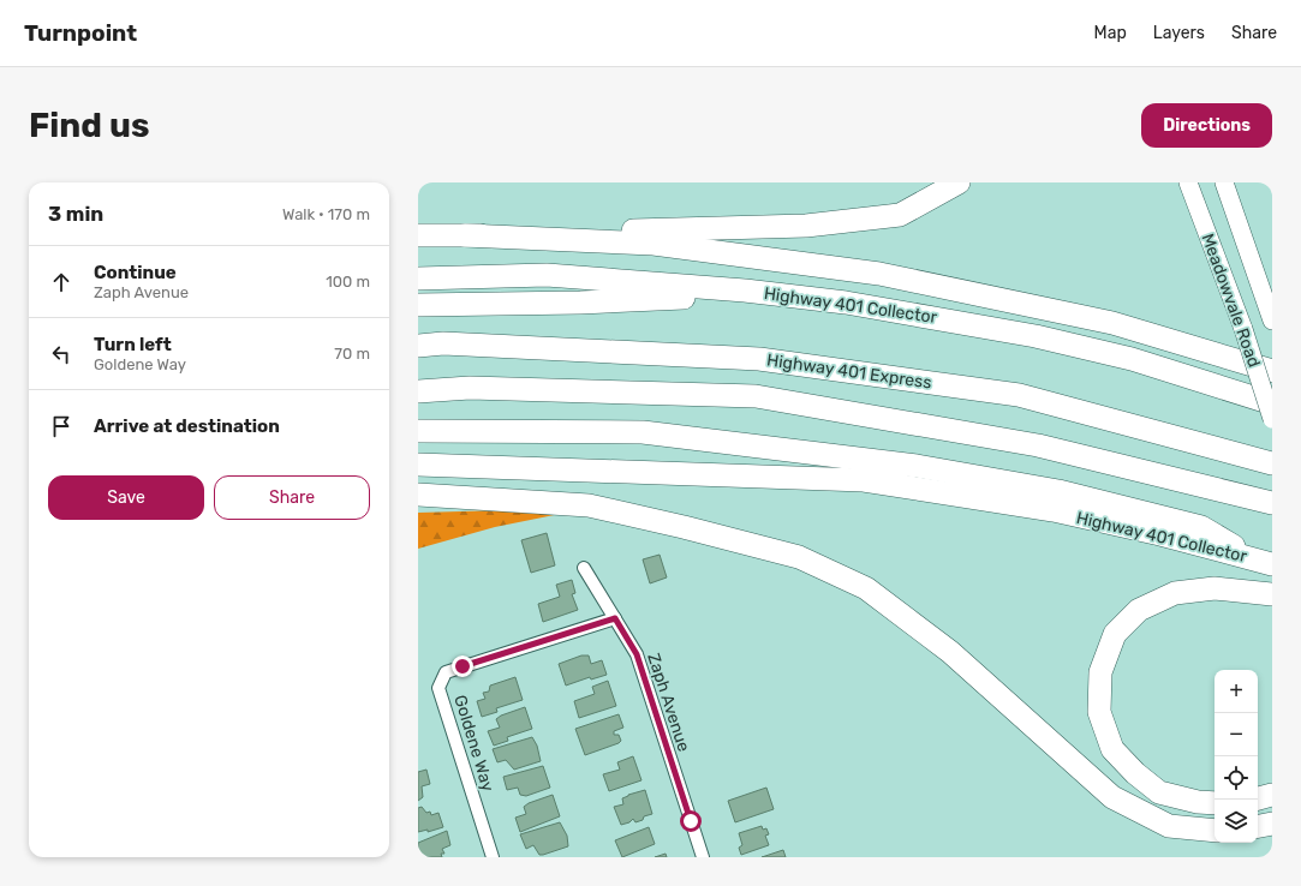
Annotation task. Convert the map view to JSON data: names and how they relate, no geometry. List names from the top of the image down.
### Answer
{
  "streets": {
    "highway": ["Highway 401 Collector", "Highway 401 Express"],
    "main road": ["Meadowvale Road"],
    "street": ["Zaph Avenue", "Goldene Way"]
  },
  "crossings": [
    ["Zaph Avenue", "Goldene Way"]
  ],
  "page": {
    "header": "Turnpoint",
    "nav": ["Map", "Layers", "Share"],
    "buttons": [
      "Directions",
      ["Save", "Share"]
    ],
    "title": "Find us",
    "heading": ["3 min", "Walk · 170 m"],
    "list": [
      ["Continue", "Zaph Avenue", "100 m"],
      ["Turn left", "Goldene Way", "70 m"],
      "Arrive at destination"
    ],
    "map_buttons": ["+", "−"]
  }
}
